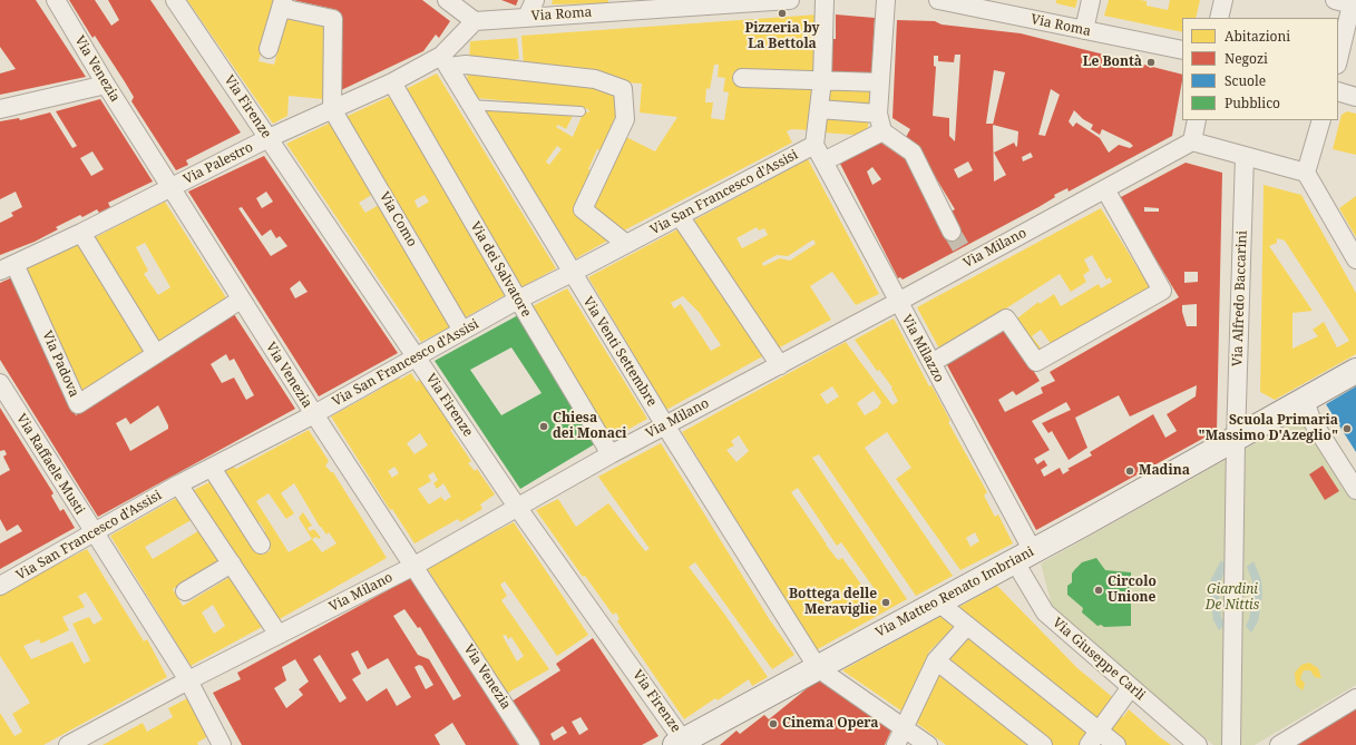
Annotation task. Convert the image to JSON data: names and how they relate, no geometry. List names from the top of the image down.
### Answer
{
  "streets": {
    "street": [
      "Via Roma",
      "Via Venezia",
      "Via Firenze",
      "Via Palestro",
      "Via San Francesco d'Assisi",
      "Via Como",
      "Via Milano",
      "Via dei Salvatore",
      "Via Alfredo Baccarini",
      "Via Milazzo",
      "Via Venti Settembre",
      "Via Padova",
      "Via Raffaele Musti",
      "Via Matteo Renato Imbriani",
      "Via Giuseppe Carli"
    ]
  },
  "crossings": [
    ["Via Roma", "Via Palestro"],
    ["Via Venezia", "Via Palestro"],
    ["Via Venezia", "Via San Francesco d'Assisi"],
    ["Via Venezia", "Via Milano"],
    ["Via Venezia", "Via Padova"],
    ["Via Firenze", "Via Palestro"],
    ["Via Firenze", "Via San Francesco d'Assisi"],
    ["Via Firenze", "Via Milano"],
    ["Via Firenze", "Via Matteo Renato Imbriani"],
    ["Via Palestro", "Via Como"],
    ["Via Palestro", "Via dei Salvatore"],
    ["Via Palestro", "Via Venti Settembre"],
    ["Via Palestro", "Via Padova"],
    ["Via San Francesco d'Assisi", "Via Como"],
    ["Via San Francesco d'Assisi", "Via dei Salvatore"],
    ["Via San Francesco d'Assisi", "Via Milazzo"],
    ["Via San Francesco d'Assisi", "Via Venti Settembre"],
    ["Via San Francesco d'Assisi", "Via Raffaele Musti"],
    ["Via Milano", "Via dei Salvatore"],
    ["Via Milano", "Via Milazzo"],
    ["Via Milano", "Via Venti Settembre"],
    ["Via Milano", "Via Raffaele Musti"],
    ["Via Alfredo Baccarini", "Via Matteo Renato Imbriani"],
    ["Via Milazzo", "Via Matteo Renato Imbriani"],
    ["Via Milazzo", "Via Giuseppe Carli"],
    ["Via Venti Settembre", "Via Matteo Renato Imbriani"],
    ["Via Matteo Renato Imbriani", "Via Giuseppe Carli"]
  ],
  "parks": ["Giardini De Nittis"],
  "places": [
    "Pizzeria by La Bettola",
    "Le Bontà",
    "Chiesa dei Monaci",
    "Scuola Primaria \"Massimo D'Azeglio\"",
    "Madina",
    "Circolo Unione",
    "Bottega delle Meraviglie",
    "Cinema Opera"
  ],
  "legend": [
    "Abitazioni",
    "Negozi",
    "Scuole",
    "Pubblico"
  ]
}
